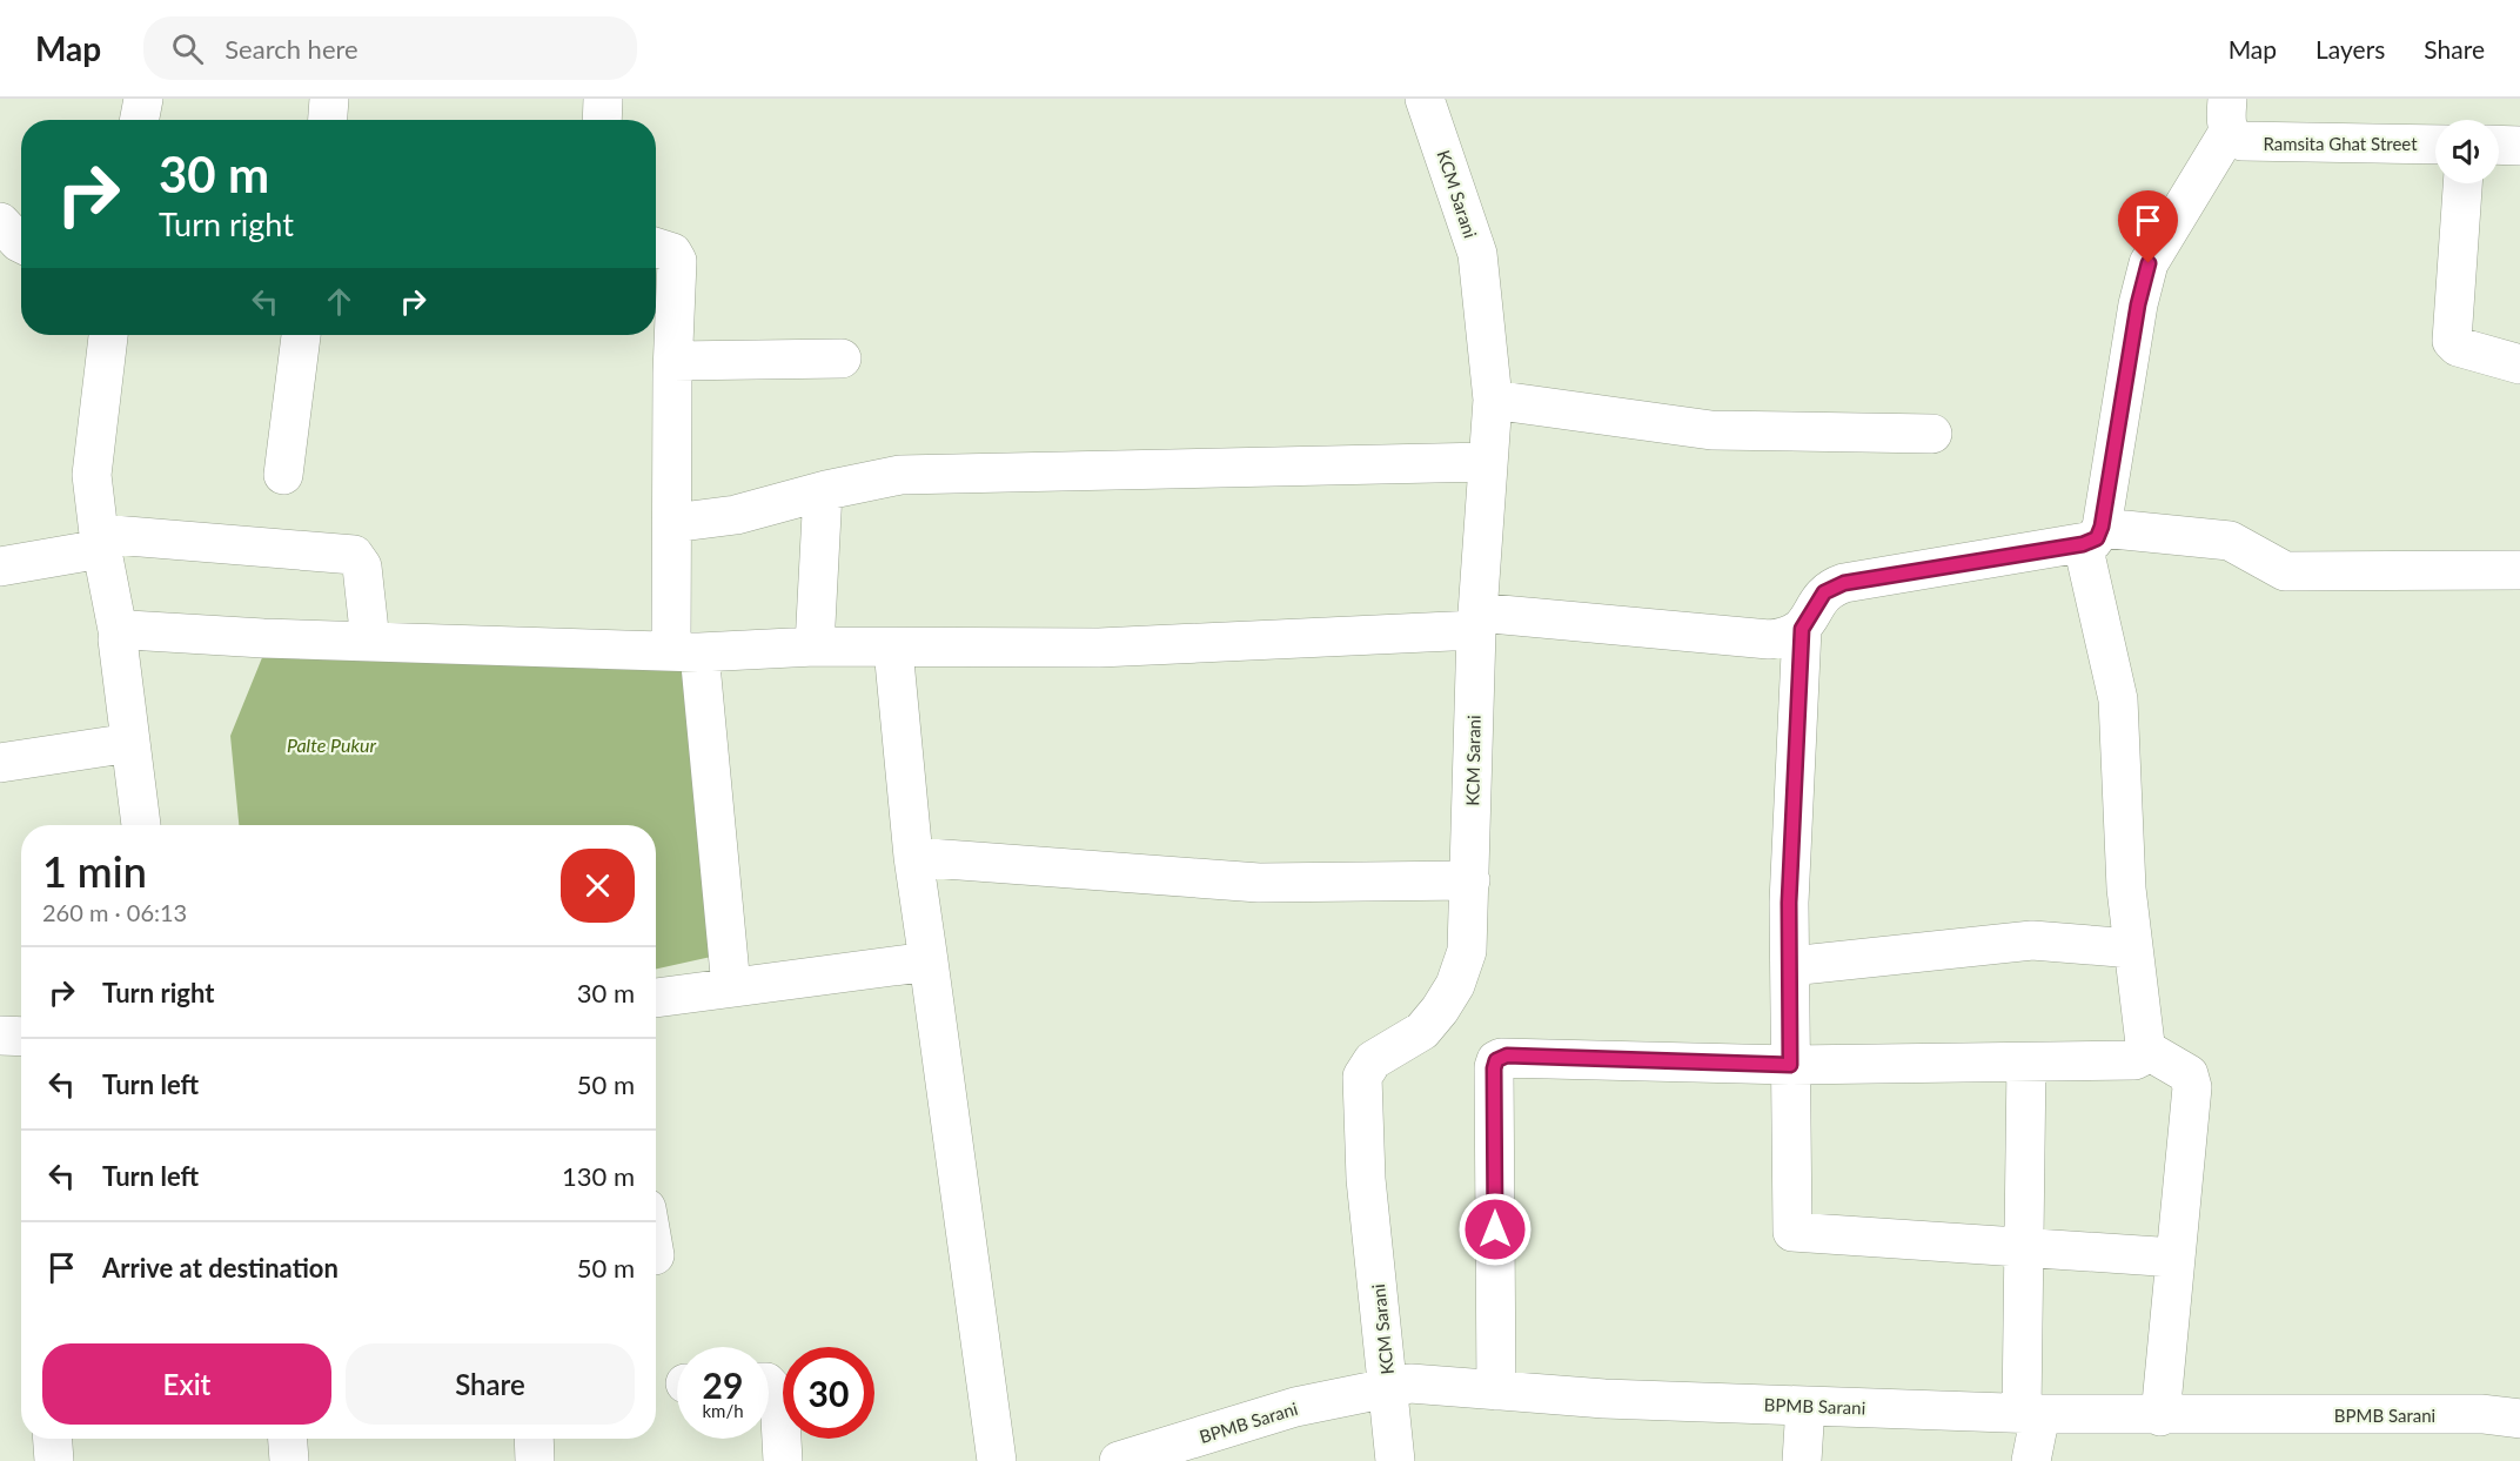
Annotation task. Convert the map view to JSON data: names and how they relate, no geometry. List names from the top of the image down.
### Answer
{
  "streets": {
    "street": ["Ramsita Ghat Street", "KCM Sarani", "BPMB Sarani"]
  },
  "crossings": [
    ["KCM Sarani", "BPMB Sarani"]
  ],
  "water": ["Palte Pukur"],
  "page": {
    "header": "Map",
    "search": "Search here",
    "nav": ["Map", "Layers", "Share"],
    "turn": ["30 m", "Turn right"],
    "heading": ["1 min", "260 m · 06:13"],
    "list": [
      {
        "name": "Turn right",
        "value": "30 m"
      },
      {
        "name": "Turn left",
        "value": "50 m"
      },
      {
        "name": "Turn left",
        "value": "130 m"
      },
      {
        "name": "Arrive at destination",
        "value": "50 m"
      }
    ],
    "buttons": ["Exit", "Share"],
    "speed": "29 km/h",
    "limit": "30"
  }
}
